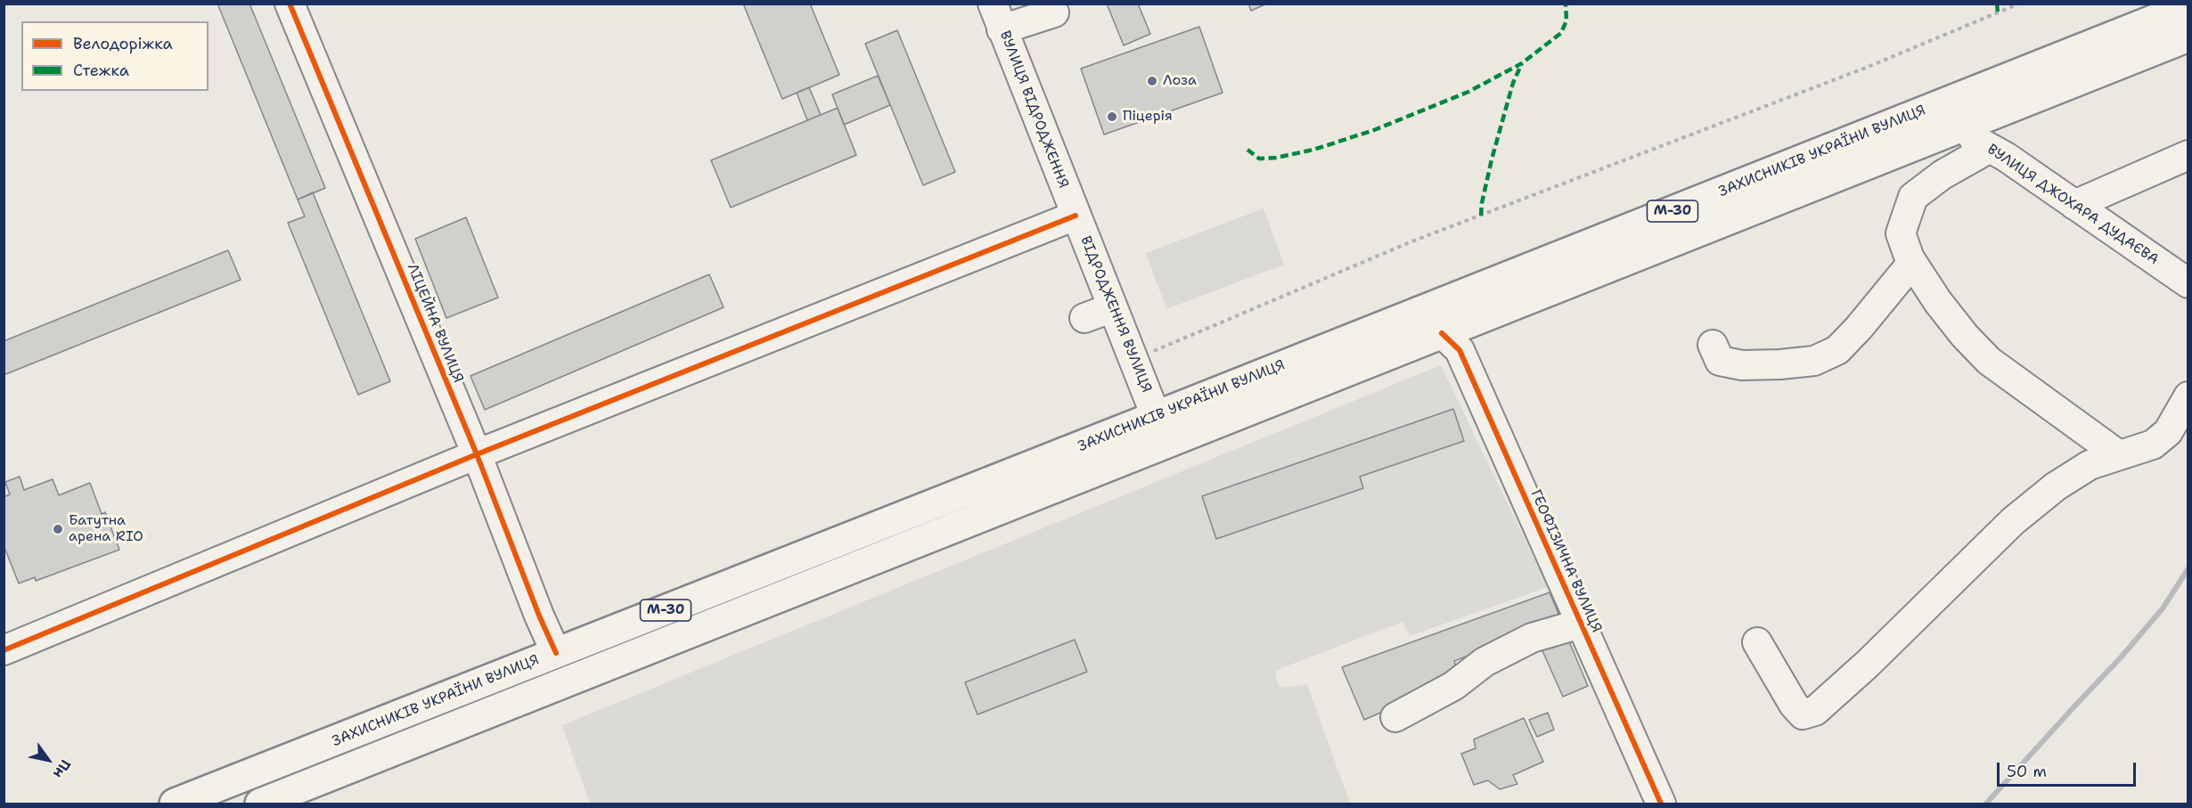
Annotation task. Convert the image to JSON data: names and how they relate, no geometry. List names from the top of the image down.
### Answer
{
  "streets": {
    "highway": ["ЗАХИСНИКІВ УКРАЇНИ ВУЛИЦЯ", "М-30"],
    "street": [
      "ВУЛИЦЯ ВІДРОДЖЕННЯ",
      "ВУЛИЦЯ ДЖОХАРА ДУДАЄВА",
      "ВІДРОДЖЕННЯ ВУЛИЦЯ",
      "ЛІЦЕЙНА ВУЛИЦЯ",
      "ГЕОФІЗИЧНА ВУЛИЦЯ"
    ]
  },
  "crossings": [
    ["ВУЛИЦЯ ВІДРОДЖЕННЯ", "ВІДРОДЖЕННЯ ВУЛИЦЯ"],
    ["ЗАХИСНИКІВ УКРАЇНИ ВУЛИЦЯ", "ВУЛИЦЯ ДЖОХАРА ДУДАЄВА"],
    ["ЗАХИСНИКІВ УКРАЇНИ ВУЛИЦЯ", "ВІДРОДЖЕННЯ ВУЛИЦЯ"],
    ["ЗАХИСНИКІВ УКРАЇНИ ВУЛИЦЯ", "ЛІЦЕЙНА ВУЛИЦЯ"],
    ["ЗАХИСНИКІВ УКРАЇНИ ВУЛИЦЯ", "ГЕОФІЗИЧНА ВУЛИЦЯ"]
  ],
  "places": ["Лоза", "Піцерія", "Батутна арена RIO"],
  "legend": ["Велодоріжка", "Стежка"],
  "scale_bar": "50 m",
  "north": "bottom right"
}
